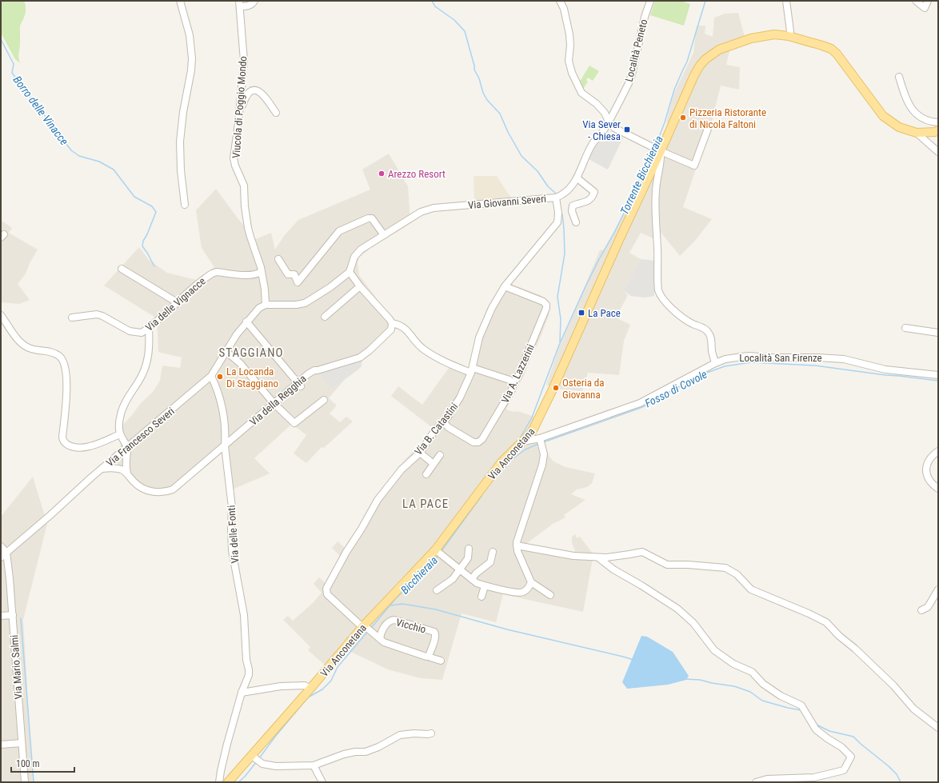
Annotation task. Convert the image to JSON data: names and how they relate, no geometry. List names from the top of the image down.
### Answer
{
  "streets": {
    "main road": ["Via Anconetana"],
    "street": [
      "Località Peneto",
      "Viucola di Poggio Mondo",
      "Via Giovanni Severi",
      "Via delle Vignacce",
      "Località San Firenze",
      "Via A. Lazzerini",
      "Via della Regghia",
      "Via B. Catastini",
      "Via Francesco Severi",
      "Via delle Fonti",
      "Vicchio",
      "Via Mario Salmi"
    ]
  },
  "crossings": [
    ["Località Peneto", "Via Giovanni Severi"],
    ["Viucola di Poggio Mondo", "Via delle Vignacce"],
    ["Viucola di Poggio Mondo", "Via Francesco Severi"],
    ["Via Giovanni Severi", "Via B. Catastini"],
    ["Località San Firenze", "Via Anconetana"],
    ["Via A. Lazzerini", "Via B. Catastini"],
    ["Via della Regghia", "Via Francesco Severi"],
    ["Via della Regghia", "Via delle Fonti"],
    ["Via B. Catastini", "Via Anconetana"],
    ["Via Francesco Severi", "Via delle Fonti"],
    ["Via Francesco Severi", "Via Mario Salmi"]
  ],
  "districts": ["STAGGIANO", "LA PACE"],
  "water": [
    "Borro delle Vinacce",
    "Torrente Bicchieraia",
    "Fosso di Covole",
    "Bicchieraia"
  ],
  "places": {
    "other": [
      "Pizzeria Ristorante di Nicola Faltoni",
      "Arezzo Resort",
      "La Locanda Di Staggiano",
      "Osteria da Giovanna"
    ],
    "transit": ["Via Sever - Chiesa", "La Pace"]
  },
  "scale_bar": "100 m"
}
